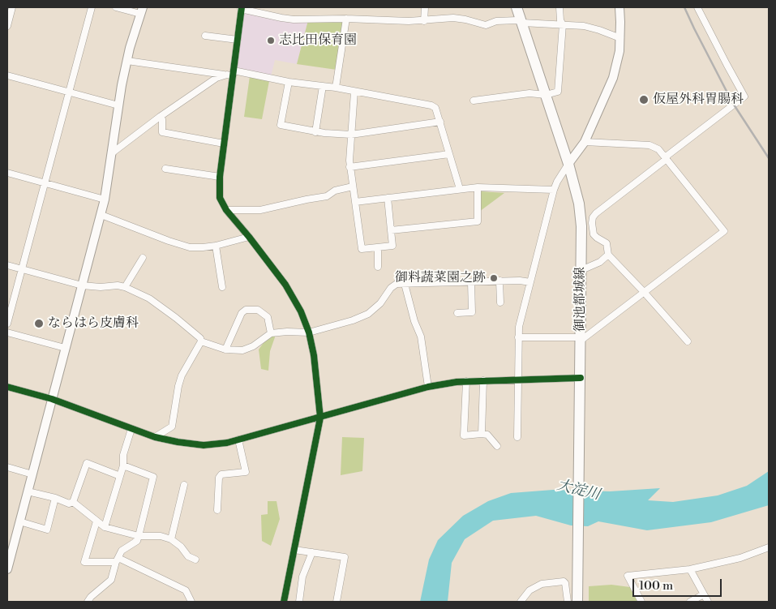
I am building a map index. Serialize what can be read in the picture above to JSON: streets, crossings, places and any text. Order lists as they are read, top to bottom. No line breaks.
{"streets":{"main road":["御池都城線"]},"water":["大淀川"],"places":["志比田保育園","仮屋外科胃腸科","御料蔬菜園之跡","ならはら皮膚科"],"scale_bar":"100 m"}
